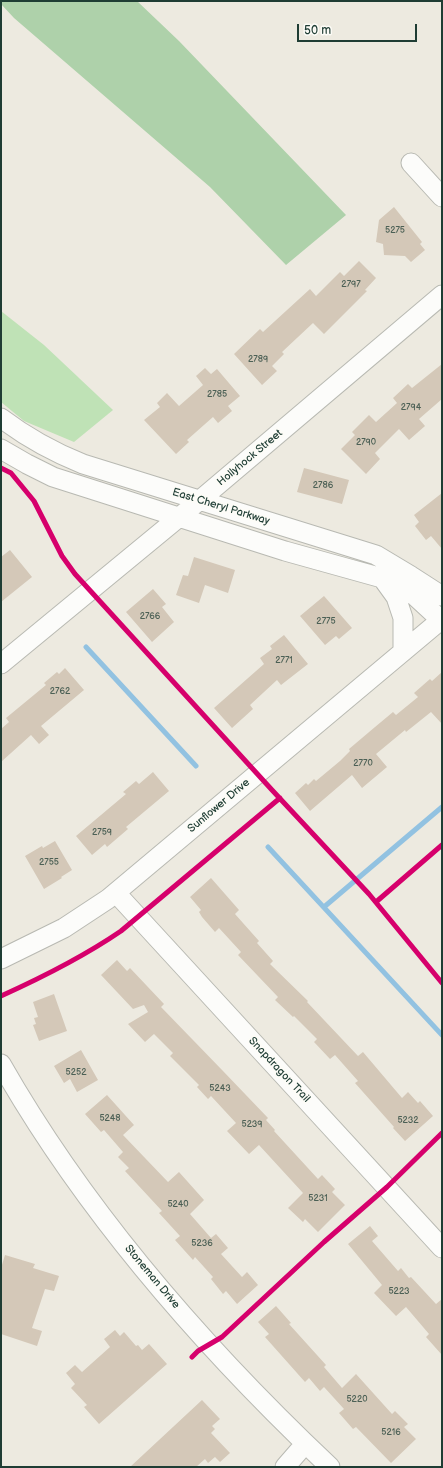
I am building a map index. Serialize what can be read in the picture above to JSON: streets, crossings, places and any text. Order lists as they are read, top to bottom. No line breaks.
{"streets":{"street":["Hollyhock Street","East Cheryl Parkway","Sunflower Drive","Snapdragon Trail","Stoneman Drive"]},"crossings":[["Hollyhock Street","East Cheryl Parkway"],["East Cheryl Parkway","Sunflower Drive"],["Sunflower Drive","Snapdragon Trail"]],"house_numbers":["5275","2797","2789","2785","2794","2790","2786","2766","2775","2771","2762","2770","2759","2755","5252","5243","5248","5232","5239","5231","5240","5236","5223","5220","5216"],"scale_bar":"50 m"}
